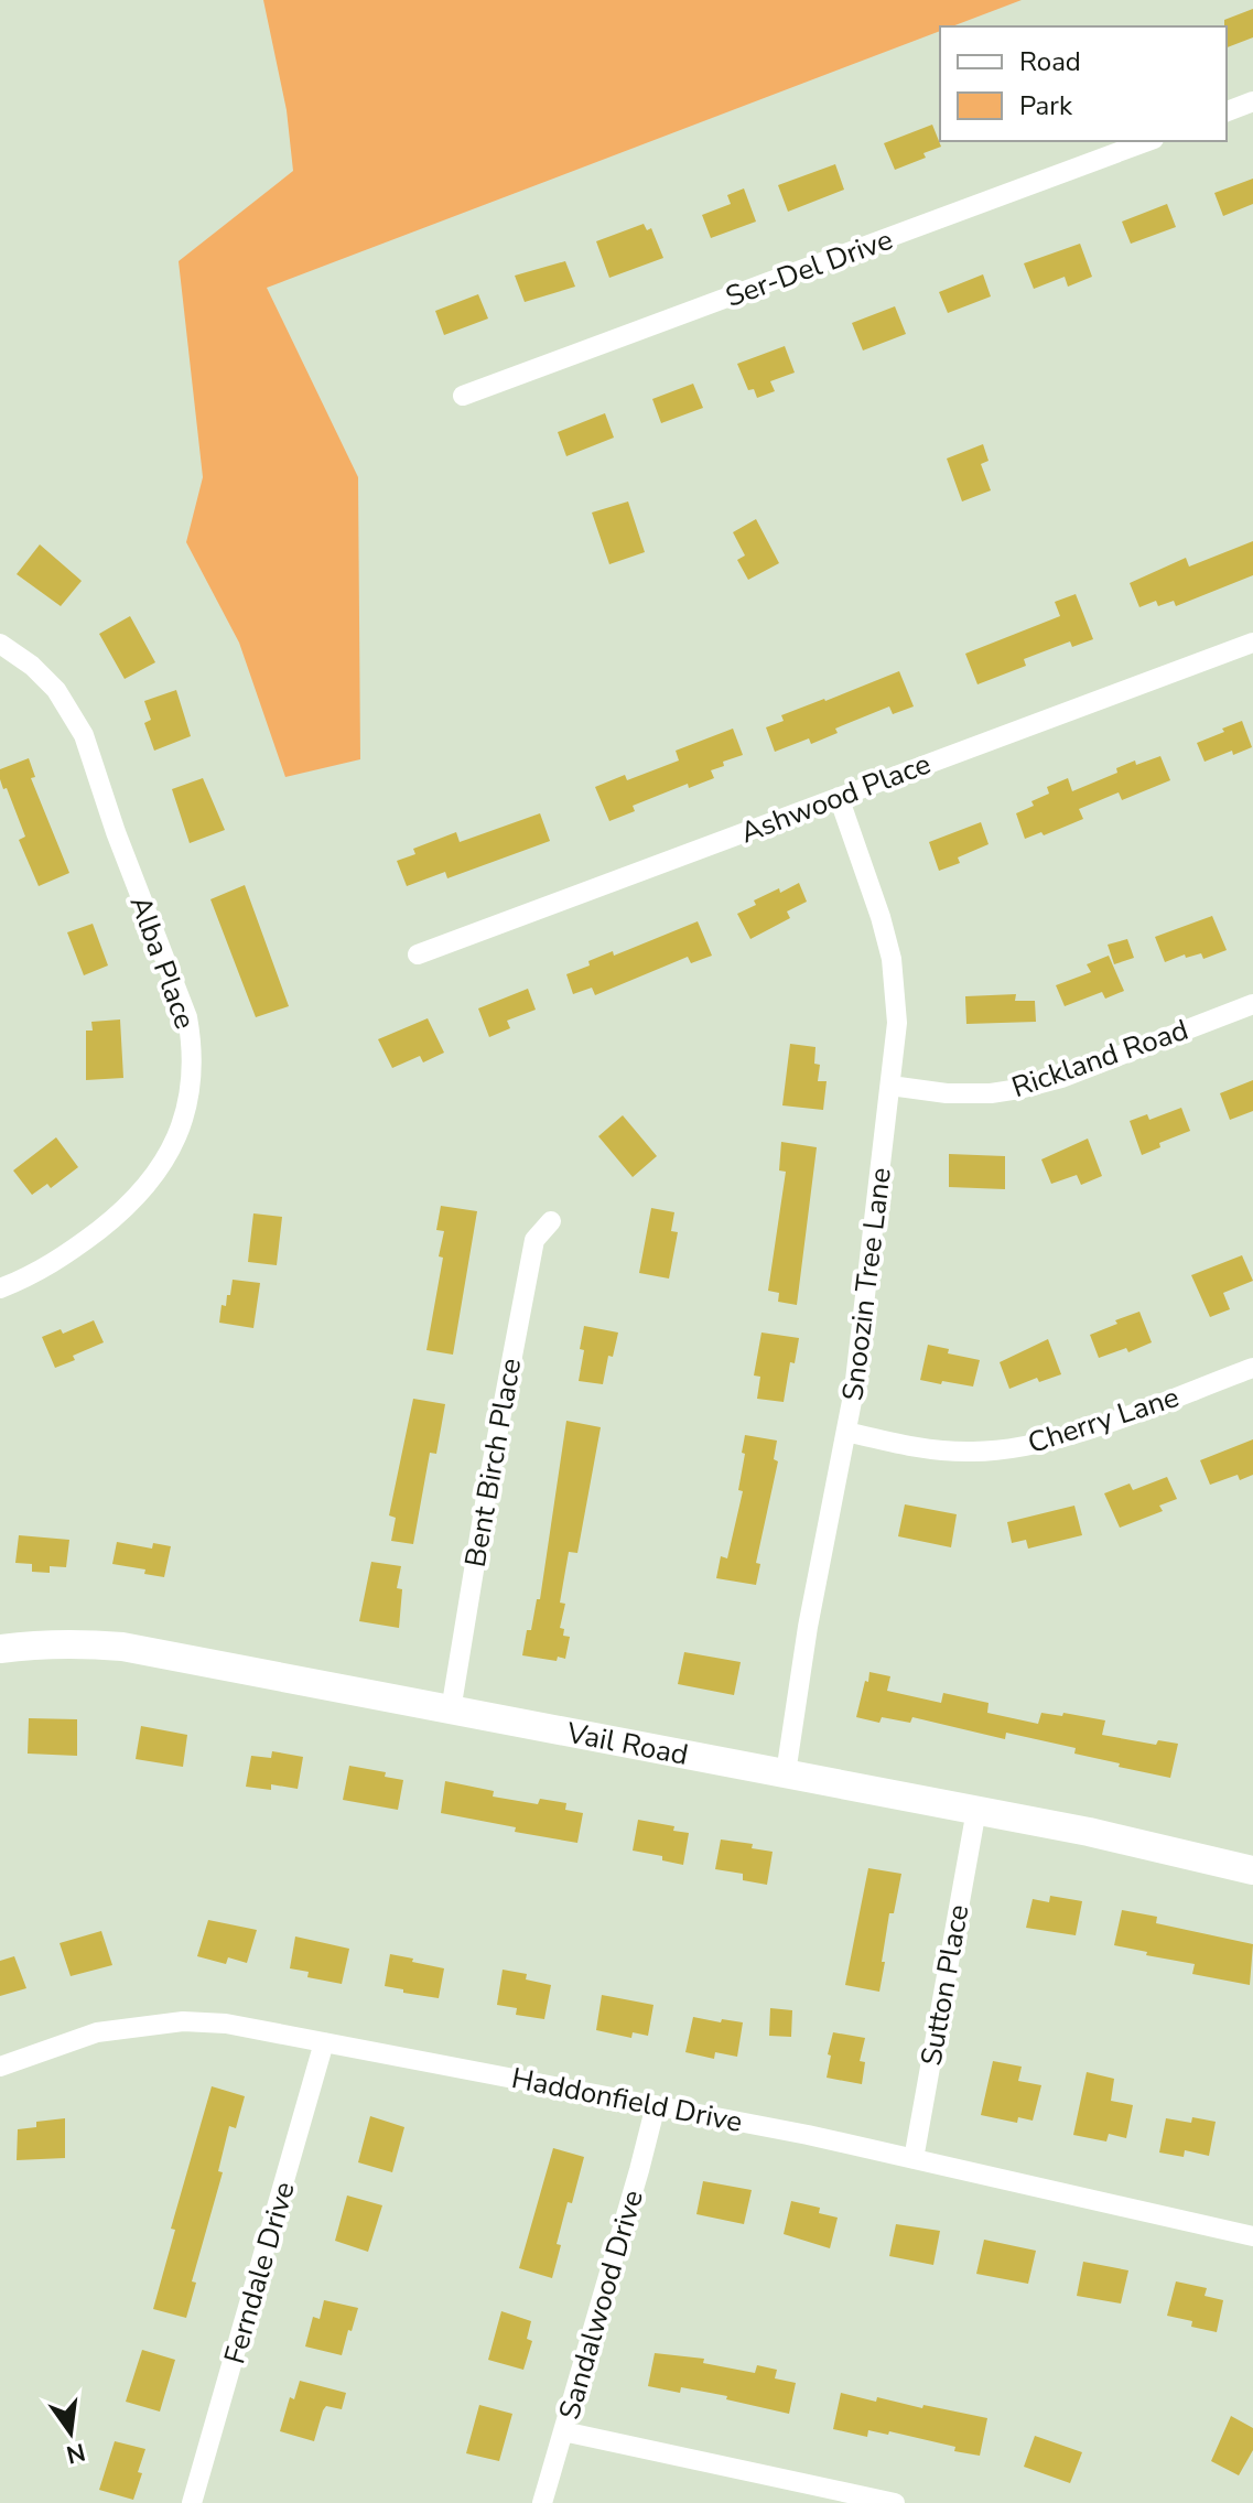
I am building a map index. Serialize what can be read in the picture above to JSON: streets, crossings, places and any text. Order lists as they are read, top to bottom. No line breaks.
{"streets":{"street":["Ser-Del Drive","Ashwood Place","Alba Place","Rickland Road","Snoozin Tree Lane","Cherry Lane","Bent Birch Place","Vail Road","Sutton Place","Haddonfield Drive","Ferndale Drive","Sandalwood Drive"]},"crossings":[["Ashwood Place","Snoozin Tree Lane"],["Rickland Road","Snoozin Tree Lane"],["Snoozin Tree Lane","Cherry Lane"],["Snoozin Tree Lane","Vail Road"],["Bent Birch Place","Vail Road"],["Vail Road","Sutton Place"],["Sutton Place","Haddonfield Drive"],["Haddonfield Drive","Ferndale Drive"],["Haddonfield Drive","Sandalwood Drive"]],"legend":["Road","Park"],"north":"bottom"}
